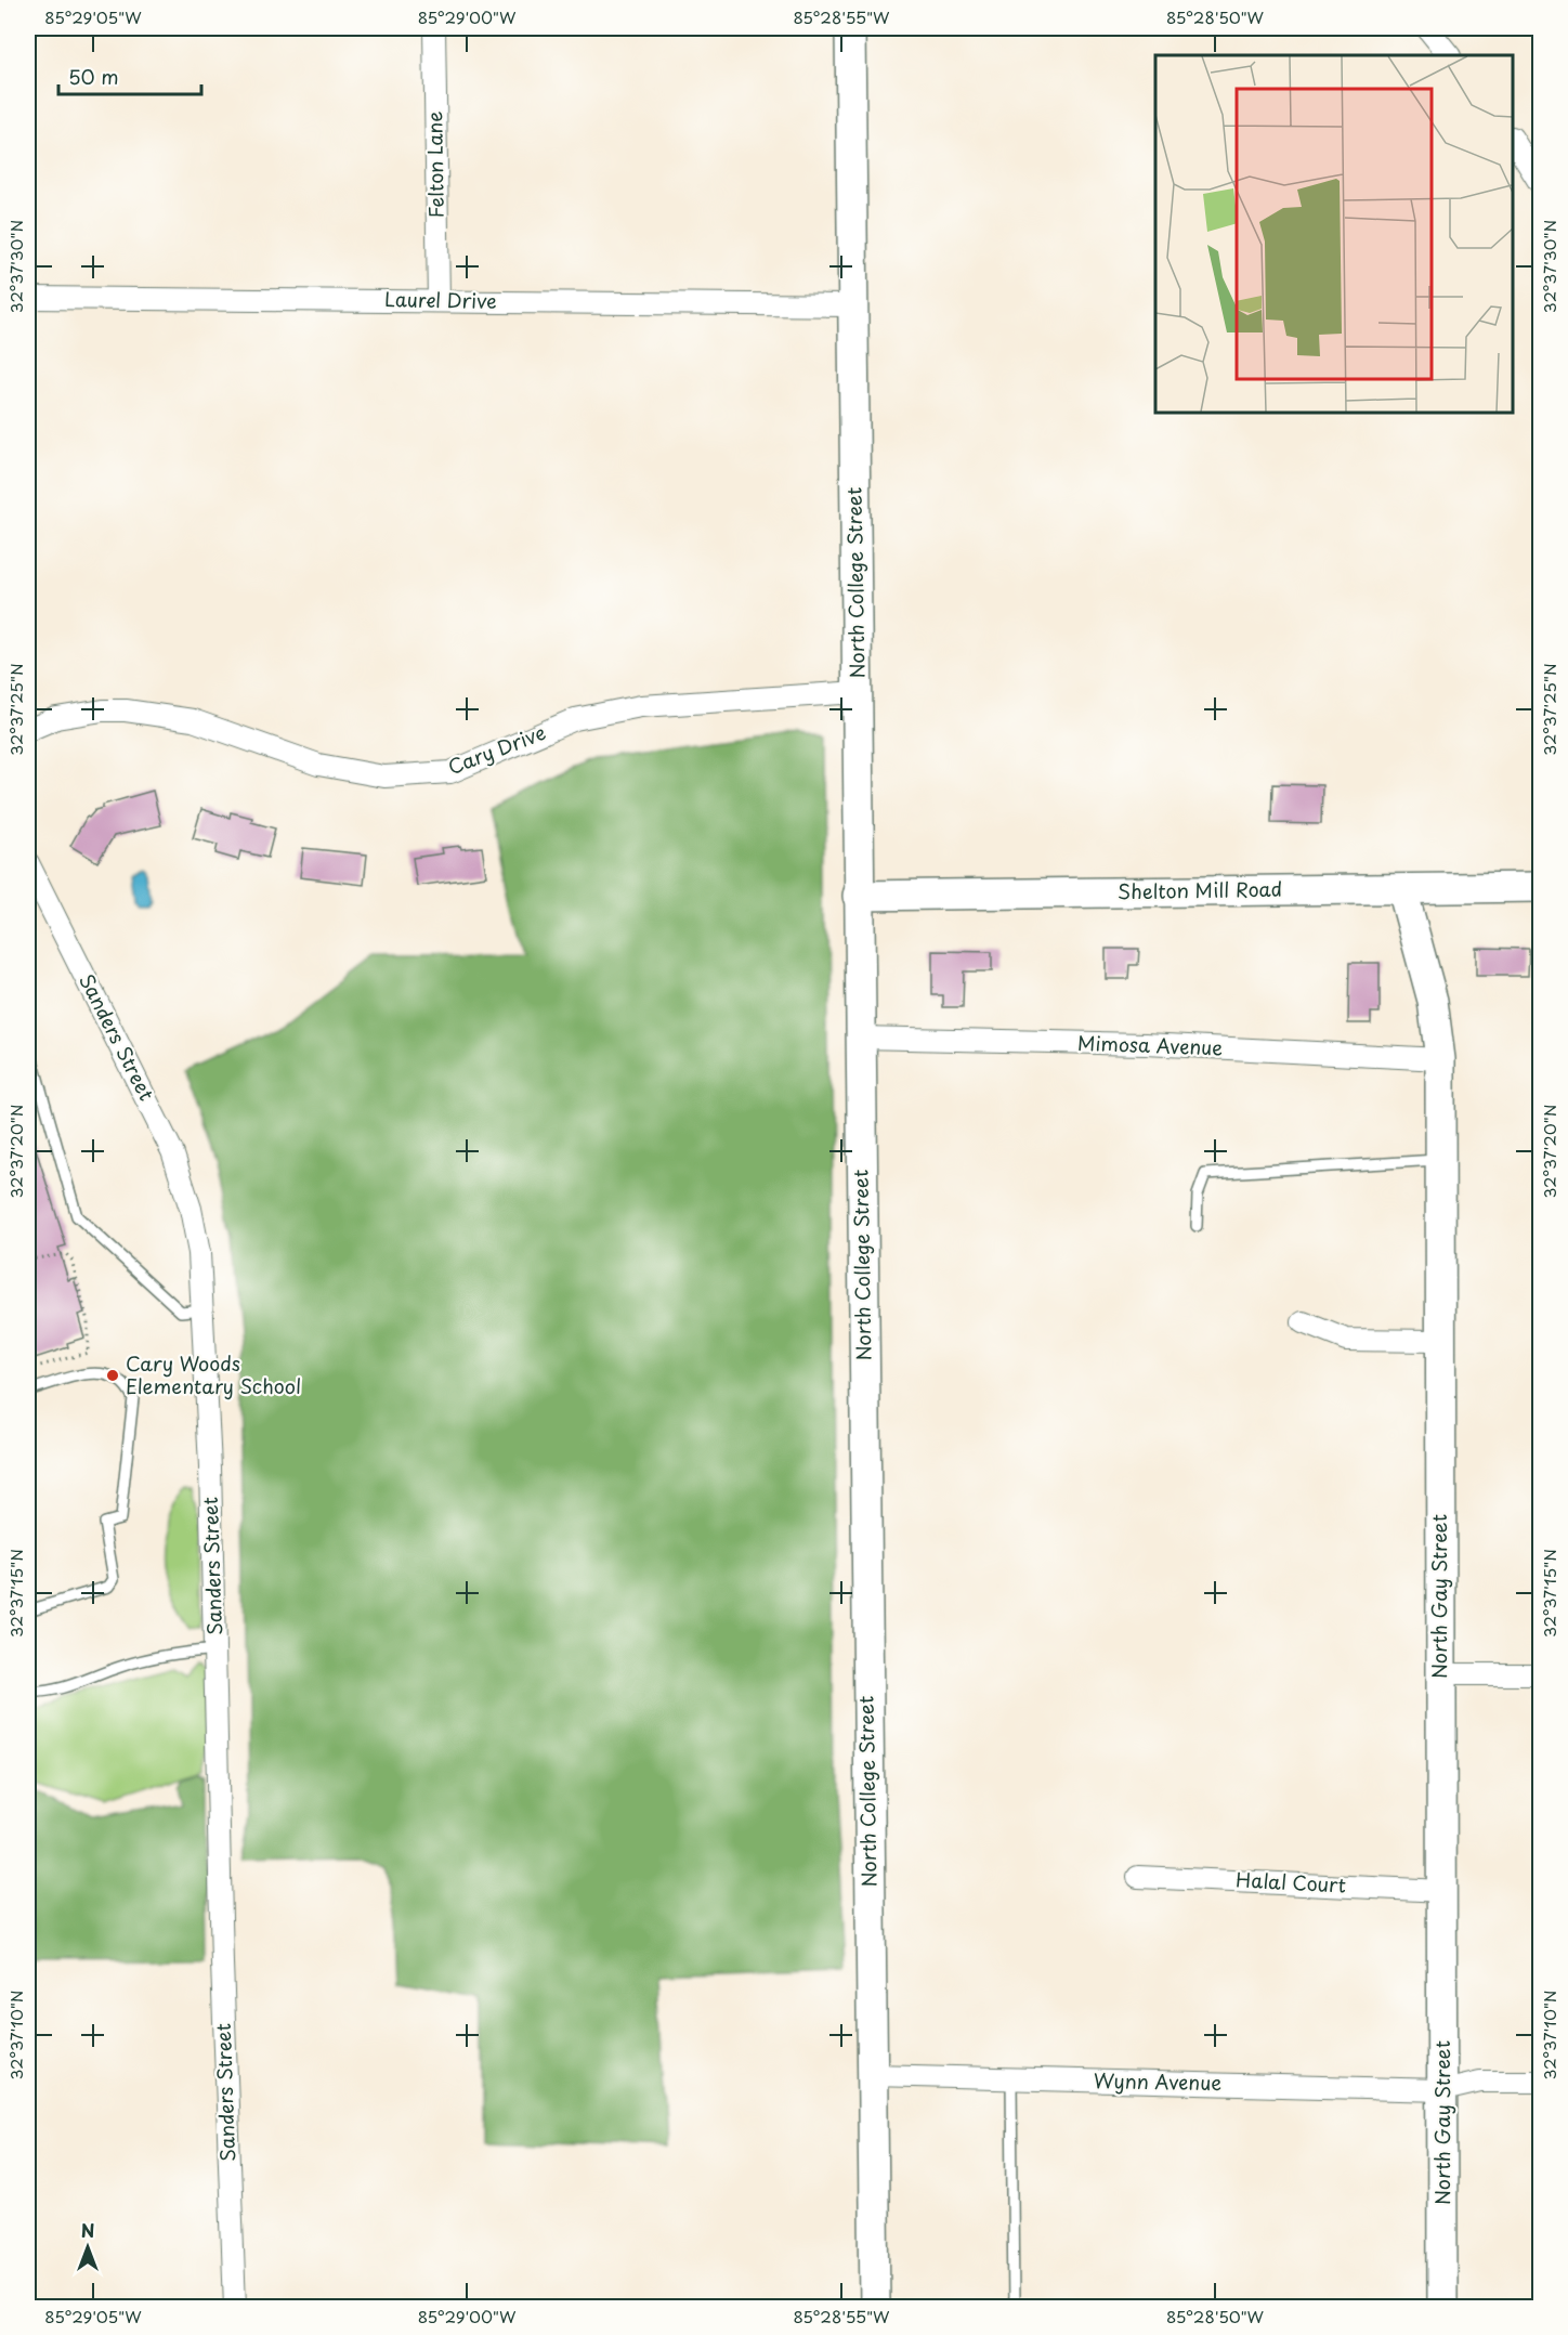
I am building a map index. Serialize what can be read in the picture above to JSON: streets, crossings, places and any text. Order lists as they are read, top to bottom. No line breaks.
{"streets":{"main road":["North College Street","Shelton Mill Road","North Gay Street"],"street":["Felton Lane","Laurel Drive","Cary Drive","Sanders Street","Mimosa Avenue","Halal Court","Wynn Avenue"]},"crossings":[["Felton Lane","Laurel Drive"],["Laurel Drive","North College Street"],["North College Street","Cary Drive"],["North College Street","Shelton Mill Road"],["North College Street","Mimosa Avenue"],["North College Street","Wynn Avenue"],["Shelton Mill Road","North Gay Street"],["Mimosa Avenue","North Gay Street"],["North Gay Street","Halal Court"],["North Gay Street","Wynn Avenue"]],"places":["Cary Woods Elementary School"],"scale_bar":"50 m","north":"top","coordinates":["85°29'05\"W","85°29'00\"W","85°28'55\"W","85°28'50\"W","32°37'30\"N","32°37'25\"N","32°37'20\"N","32°37'15\"N","32°37'10\"N"]}
